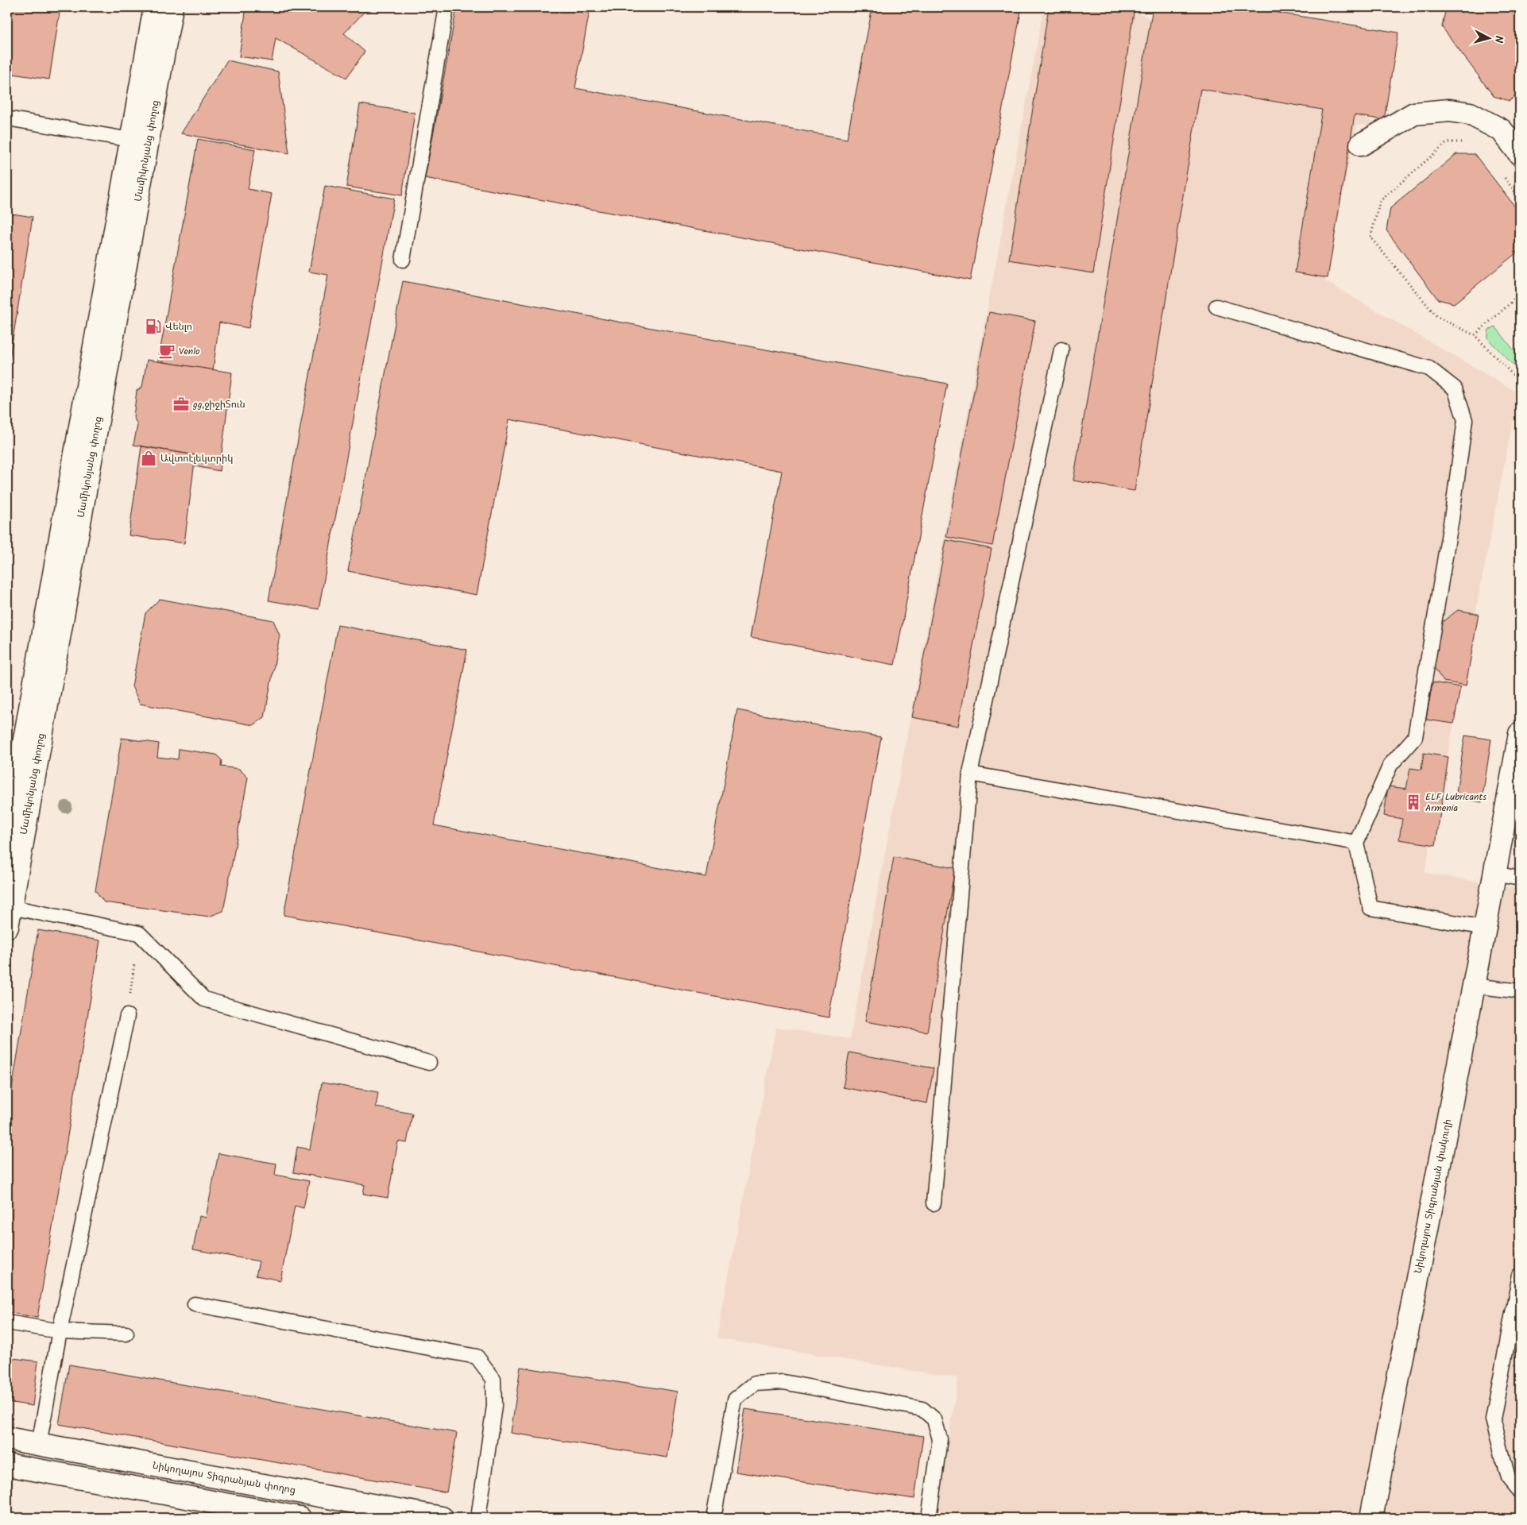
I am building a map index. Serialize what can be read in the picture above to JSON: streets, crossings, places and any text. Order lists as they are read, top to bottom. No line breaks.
{"streets":{"street":["Մամիկոնյանց փողոց","Նիկողայոս Տիգրանյան փակուղի","Նիկողայոս Տիգրանյան փողոց"]},"places":{"fuel station":["Վենլո"],"cafe":["Venlo"],"office":["gg,ջիջիՏուն"],"shop":["Ավտոէլեկտրիկ"],"building":["ELF Lubricants Armenia"]},"north":"right"}
